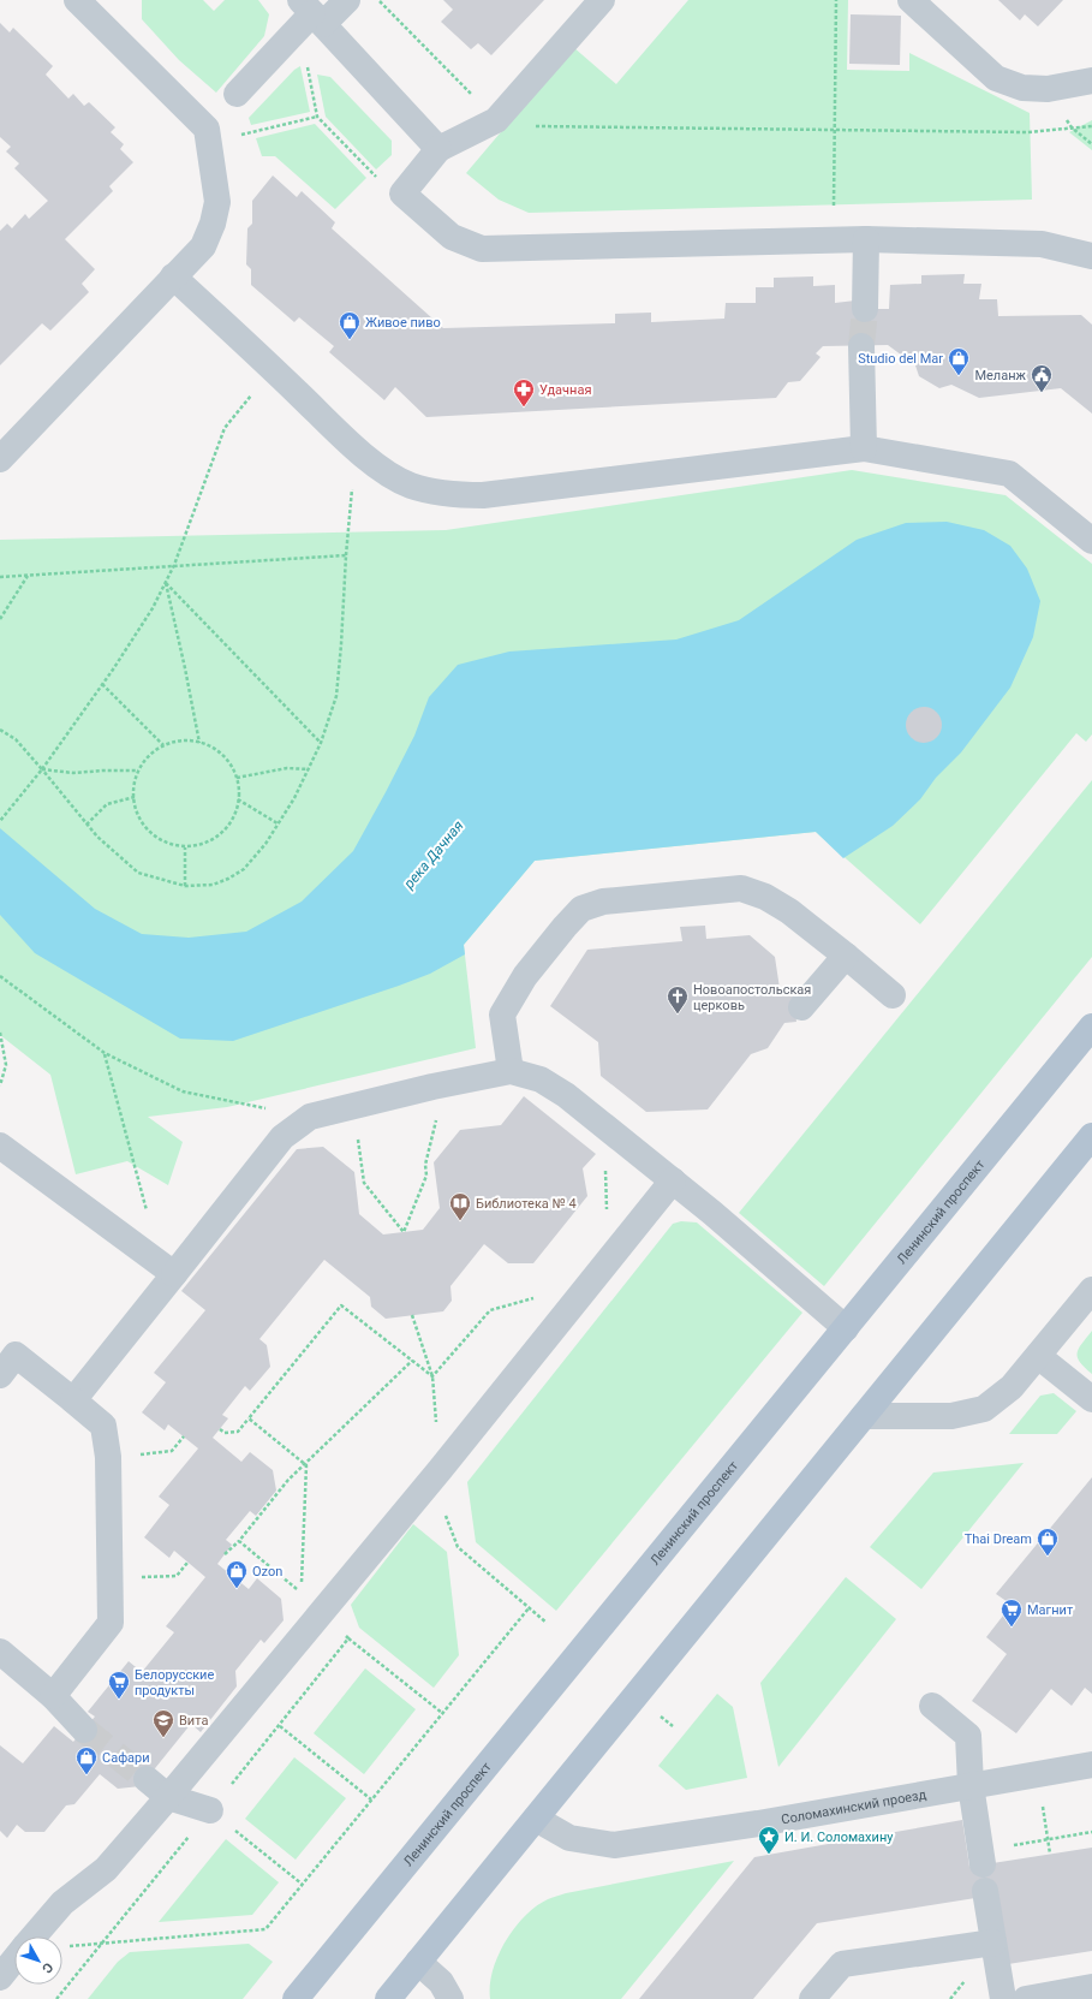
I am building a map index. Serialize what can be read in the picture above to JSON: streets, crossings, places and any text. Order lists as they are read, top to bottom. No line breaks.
{"streets":{"main road":["Ленинский проспект"],"street":["Соломахинский проезд"]},"water":["река Дачная"],"places":{"shop":["Живое пиво","Studio del Mar","Thai Dream","Ozon","Сафари"],"public building":["Меланж"],"pharmacy":["Удачная"],"church":["Новоапостольская церковь"],"library":["Библиотека № 4"],"supermarket":["Магнит","Белорусские продукты"],"school or university":["Вита"],"place":["И. И. Соломахину"]},"north":"bottom right"}
